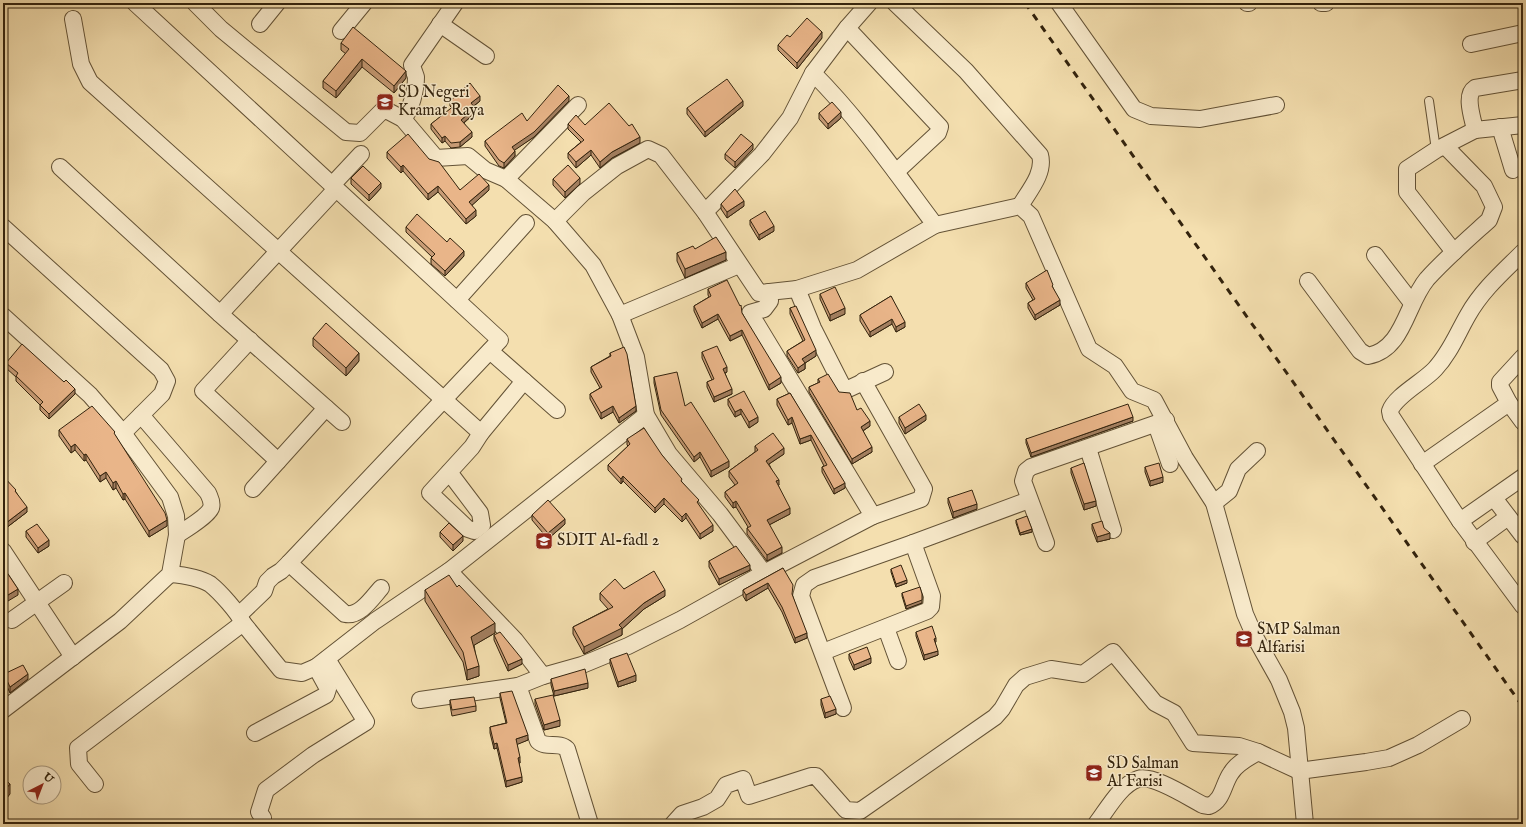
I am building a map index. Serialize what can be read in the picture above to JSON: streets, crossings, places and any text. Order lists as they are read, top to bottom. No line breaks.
{"places":{"school or university":["SD Negeri Kramat Raya","SDIT Al-fadl 2","SMP Salman Alfarisi","SD Salman Al Farisi"]},"north":"top right"}
